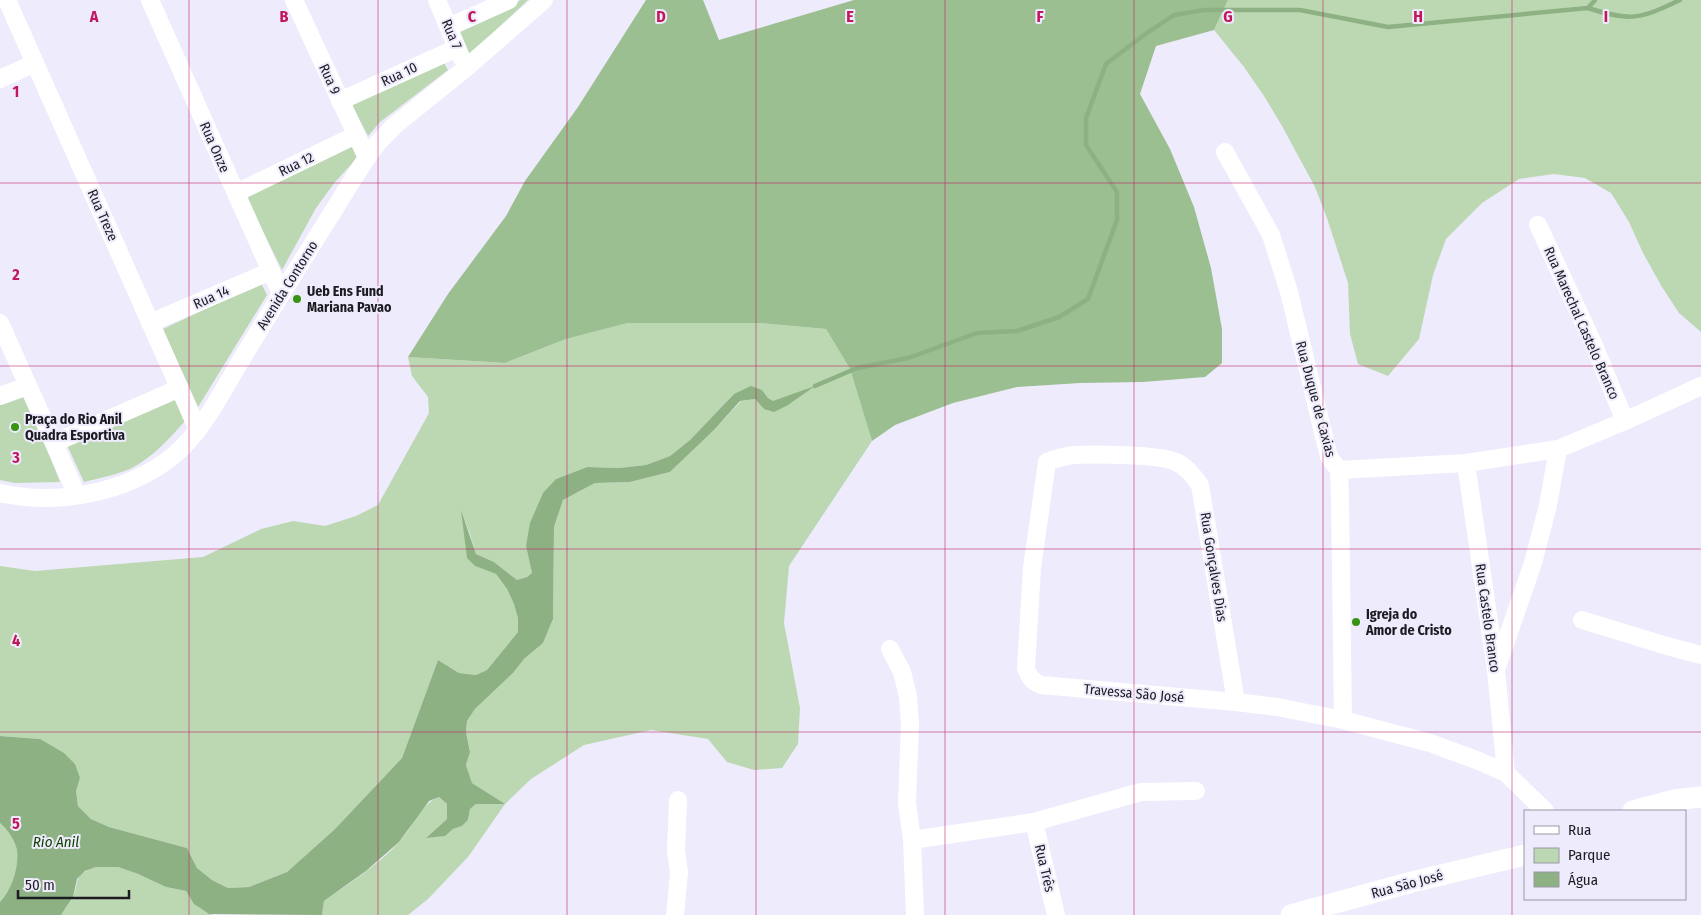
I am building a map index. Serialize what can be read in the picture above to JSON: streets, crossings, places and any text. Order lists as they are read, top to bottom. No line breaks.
{"streets":{"street":["Rua 7","Rua 10","Rua 9","Rua Onze","Rua 12","Rua Treze","Avenida Contorno","Rua 14","Rua Marechal Castelo Branco","Rua Duque de Caxias","Rua Gonçalves Dias","Rua Castelo Branco","Travessa São José","Rua Três","Rua São José"]},"crossings":[["Rua 7","Rua 10"],["Rua 7","Avenida Contorno"],["Rua 10","Rua 9"],["Rua 9","Rua 12"],["Rua 9","Avenida Contorno"],["Rua Onze","Rua 12"],["Rua Onze","Avenida Contorno"],["Rua Onze","Rua 14"],["Rua Treze","Avenida Contorno"],["Rua Treze","Rua 14"],["Rua Duque de Caxias","Travessa São José"],["Rua Gonçalves Dias","Travessa São José"],["Rua Castelo Branco","Travessa São José"]],"water":["Rio Anil"],"places":["Ueb Ens Fund Mariana Pavao","Praça do Rio Anil Quadra Esportiva","Igreja do Amor de Cristo"],"legend":["Rua","Parque","Água"],"scale_bar":"50 m","grid":{"columns":["A","B","C","D","E","F","G","H","I"],"rows":["1","2","3","4","5"]}}
